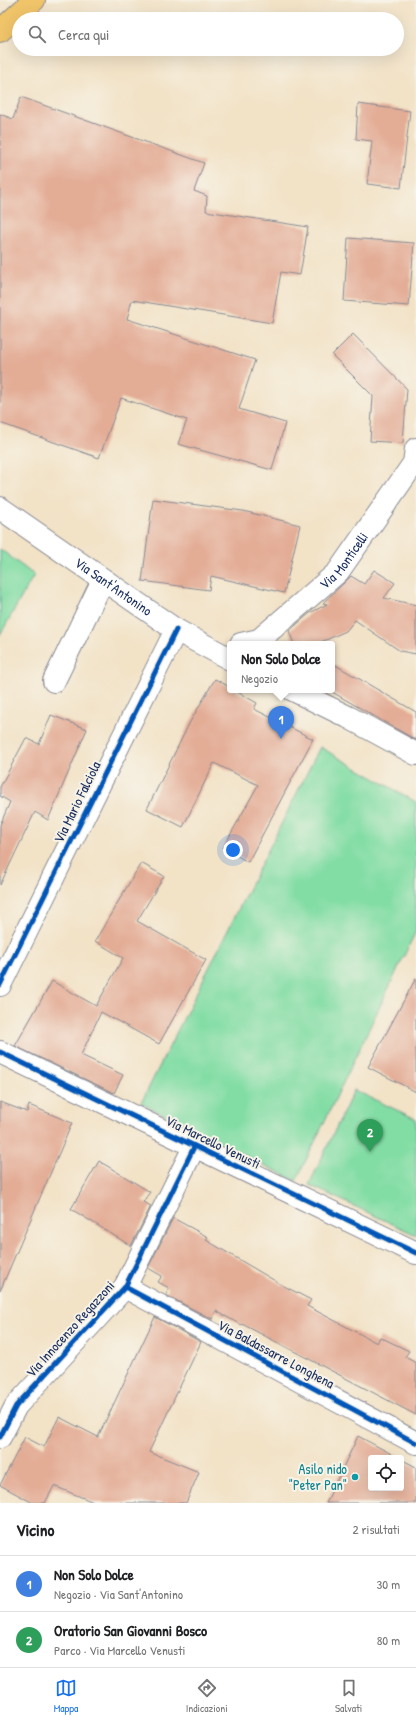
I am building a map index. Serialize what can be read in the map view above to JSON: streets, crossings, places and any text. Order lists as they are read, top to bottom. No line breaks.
{"streets":{"street":["Via Monticelli","Via Sant'Antonino","Via Mario Falciola","Via Marcello Venusti","Via Innocenzo Regazzoni","Via Baldassarre Longhena"]},"crossings":[["Via Sant'Antonino","Via Mario Falciola"],["Via Marcello Venusti","Via Innocenzo Regazzoni"],["Via Innocenzo Regazzoni","Via Baldassarre Longhena"]],"places":["Asilo nido \"Peter Pan\""],"page":{"search":"Cerca qui","popup":["Non Solo Dolce","Negozio"],"pins":["1","2"],"heading":["Vicino","2 risultati"],"list":[{"mark":"1","name":"Non Solo Dolce","note":"Negozio · Via Sant'Antonino","value":"30 m"},{"mark":"2","name":"Oratorio San Giovanni Bosco","note":"Parco · Via Marcello Venusti","value":"80 m"}],"nav":["Mappa","Indicazioni","Salvati"]}}
